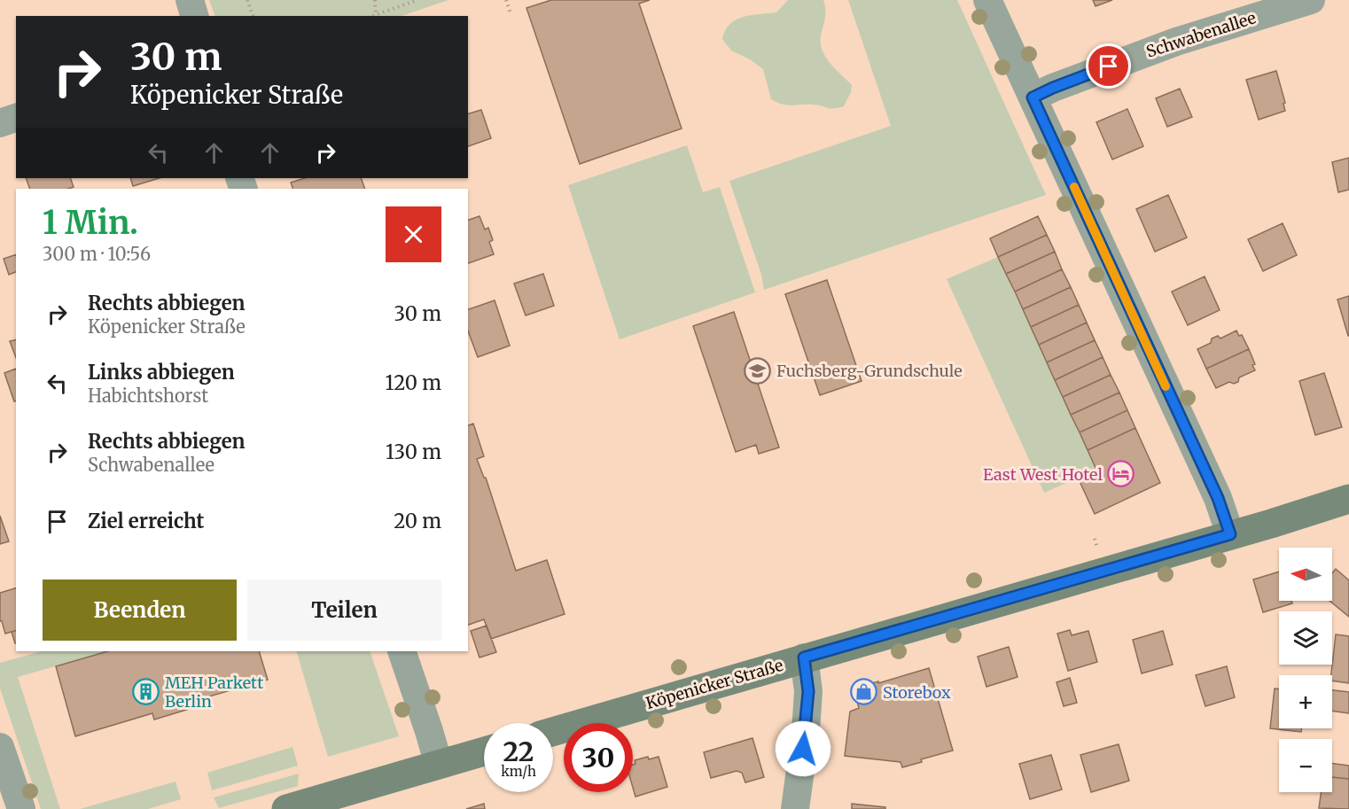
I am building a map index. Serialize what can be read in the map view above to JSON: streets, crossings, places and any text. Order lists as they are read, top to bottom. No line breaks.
{"streets":{"main road":["Köpenicker Straße"],"street":["Schwabenallee"]},"places":{"school or university":["Fuchsberg-Grundschule"],"hotel":["East West Hotel"],"building":["MEH Parkett Berlin"],"shop":["Storebox"]},"north":"left","page":{"turn":["30 m","Köpenicker Straße"],"heading":["1 Min.","300 m · 10:56"],"list":[{"name":"Rechts abbiegen","note":"Köpenicker Straße","value":"30 m"},{"name":"Links abbiegen","note":"Habichtshorst","value":"120 m"},{"name":"Rechts abbiegen","note":"Schwabenallee","value":"130 m"},{"name":"Ziel erreicht","value":"20 m"}],"map_buttons":["+","−"],"buttons":["Beenden","Teilen"],"speed":"22 km/h","limit":"30"}}
